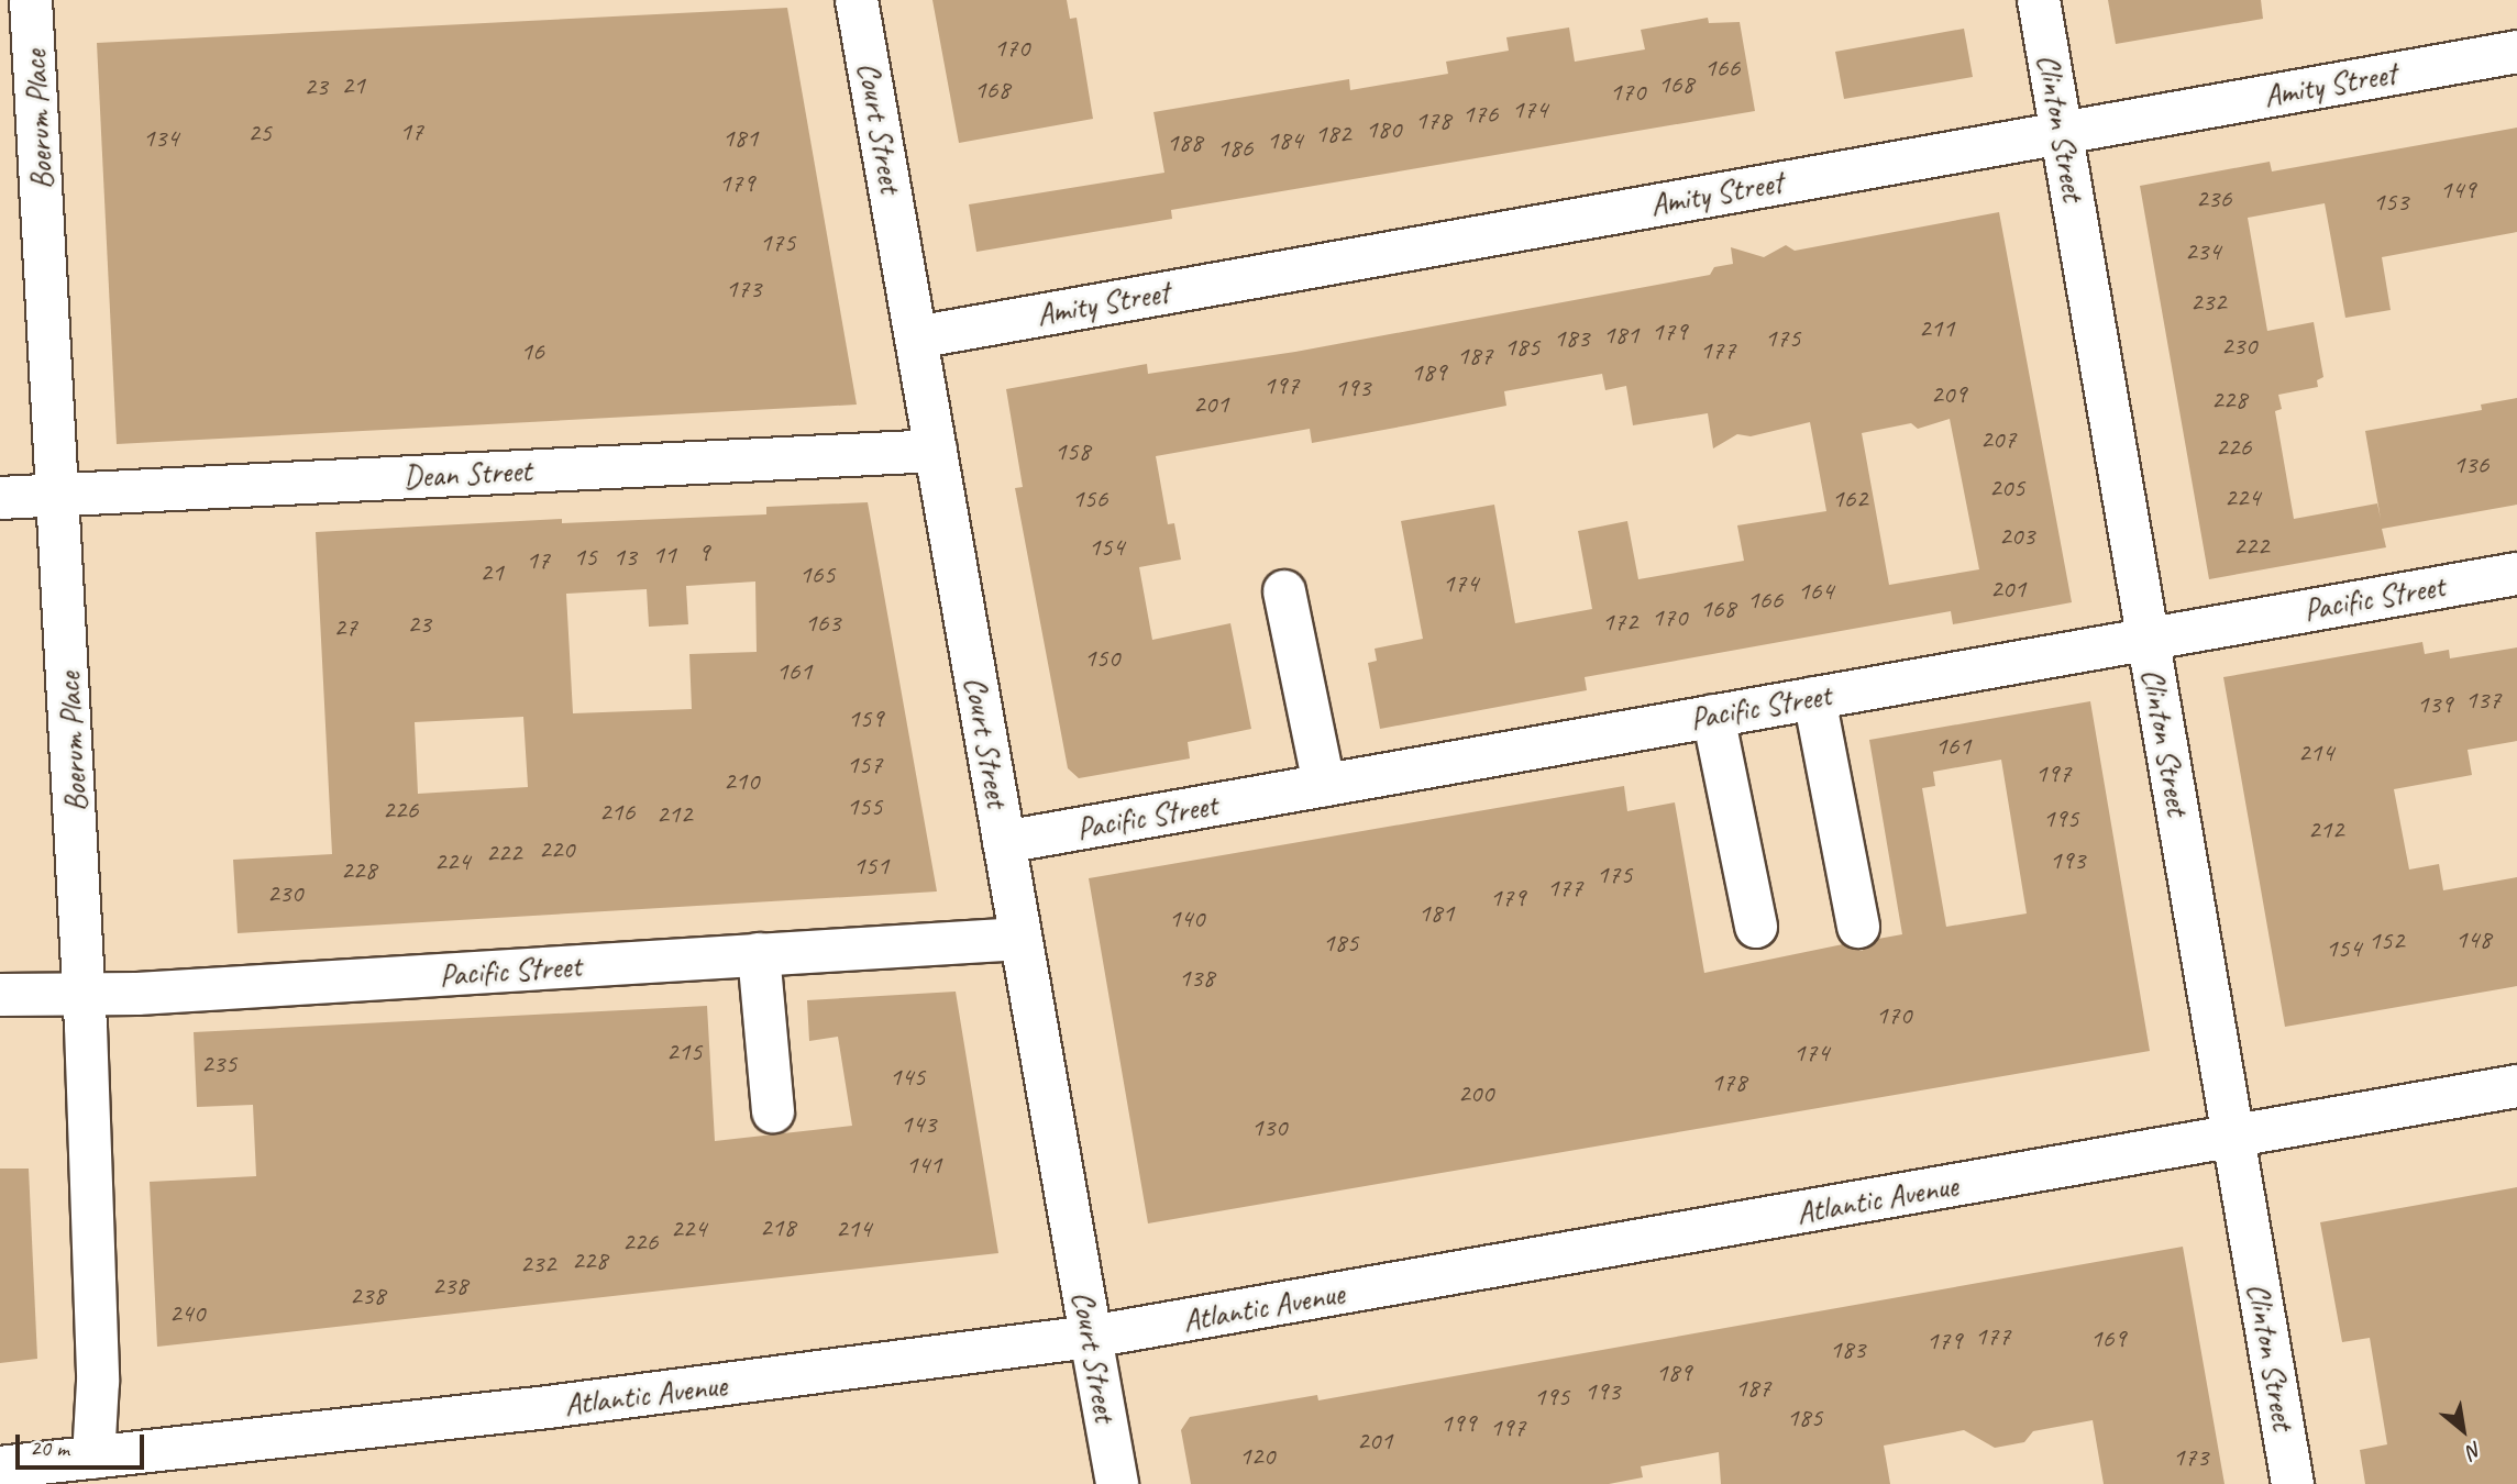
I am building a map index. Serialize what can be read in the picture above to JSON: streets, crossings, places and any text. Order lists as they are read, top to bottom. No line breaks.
{"streets":{"street":["Amity Street","Boerum Place","Court Street","Clinton Street","Dean Street","Pacific Street","Atlantic Avenue"]},"crossings":[["Amity Street","Court Street"],["Amity Street","Clinton Street"],["Boerum Place","Dean Street"],["Boerum Place","Pacific Street"],["Boerum Place","Atlantic Avenue"],["Court Street","Dean Street"],["Court Street","Pacific Street"],["Court Street","Atlantic Avenue"],["Clinton Street","Pacific Street"],["Clinton Street","Atlantic Avenue"]],"house_numbers":["170","166","168","21","23","168","170","174","176","178","180","17","25","182","134","181","184","188","186","179","149","236","153","175","234","173","232","211","179","181","183","175","230","185","177","16","187","189","197","193","209","228","201","207","226","158","136","205","224","156","162","203","222","154","9","11","15","13","17","21","165","174","201","164","166","168","170","172","163","23","27","150","161","137","139","159","161","214","157","197","210","155","226","216","212","195","212","220","222","193","224","151","228","175","177","230","179","181","140","148","152","185","154","138","170","215","174","235","145","178","200","143","130","141","218","224","214","226","228","232","238","238","240","177","169","179","183","189","187","193","195","185","199","197","201","120","173"],"scale_bar":"20 m","north":"bottom right"}
